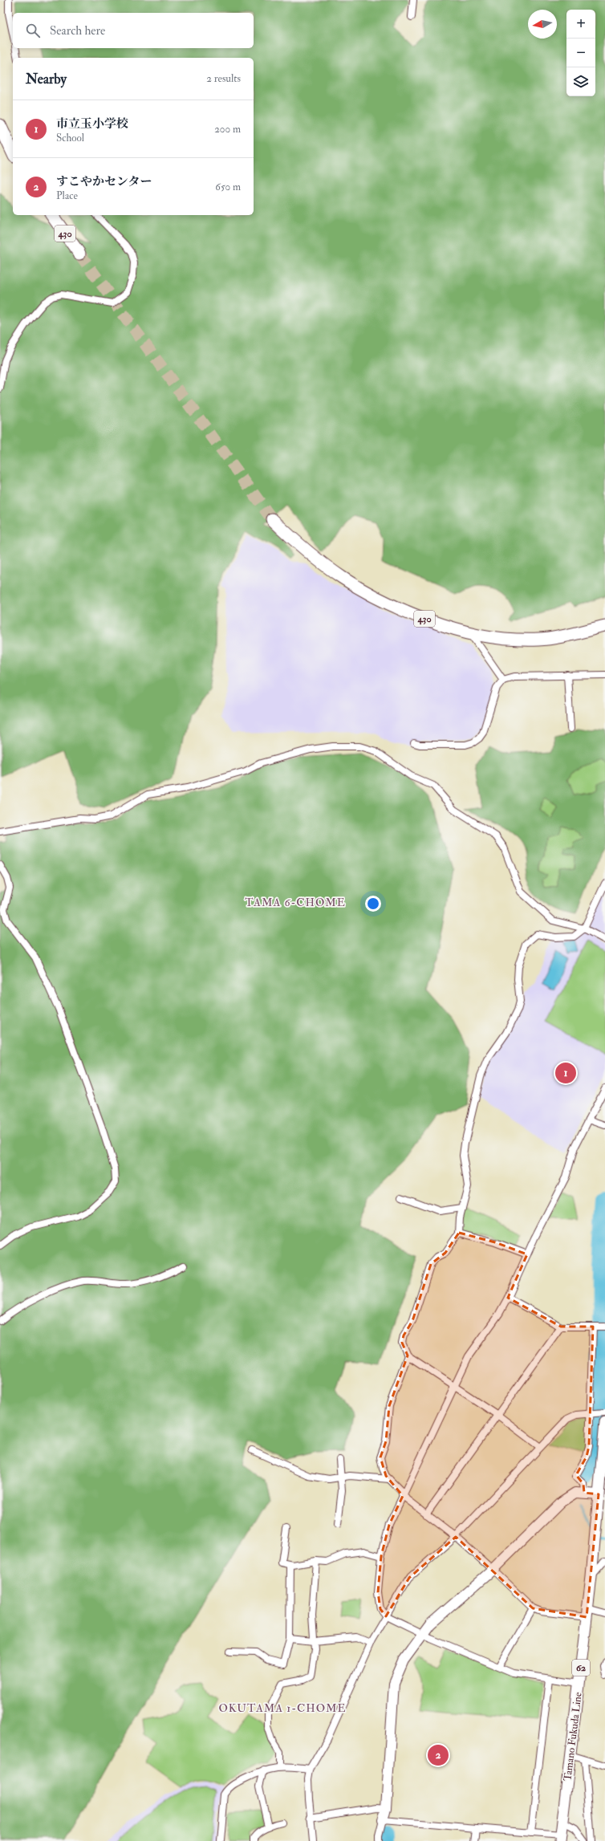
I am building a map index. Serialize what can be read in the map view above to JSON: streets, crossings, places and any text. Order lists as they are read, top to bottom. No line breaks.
{"streets":{"highway":["430"],"main road":["62","Tamano Fukuda Line"]},"districts":["TAMA 6-CHOME","OKUTAMA 1-CHOME"],"north":"left","page":{"map_buttons":["+","−"],"search":"Search here","heading":["Nearby","2 results"],"list":[{"mark":"1","name":"市立玉小学校","note":"School","value":"200 m"},{"mark":"2","name":"すこやかセンター","note":"Place","value":"650 m"}],"pins":["1","2"]}}
